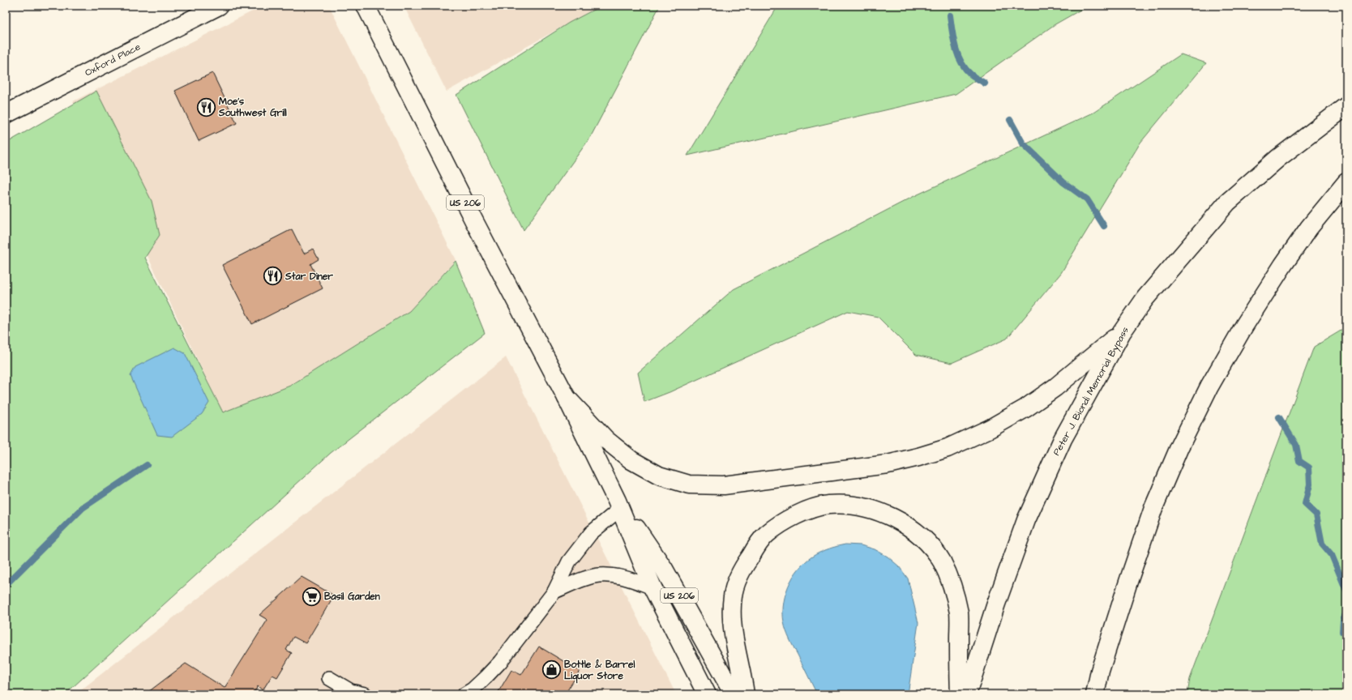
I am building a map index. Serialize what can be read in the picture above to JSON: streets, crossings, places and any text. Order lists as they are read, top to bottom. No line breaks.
{"streets":{"main road":["Oxford Place","US 206","Peter J. Biondi Memorial Bypass"]},"places":{"restaurant":["Moe's Southwest Grill","Star Diner"],"supermarket":["Basil Garden"],"shop":["Bottle & Barrel Liquor Store"]}}
